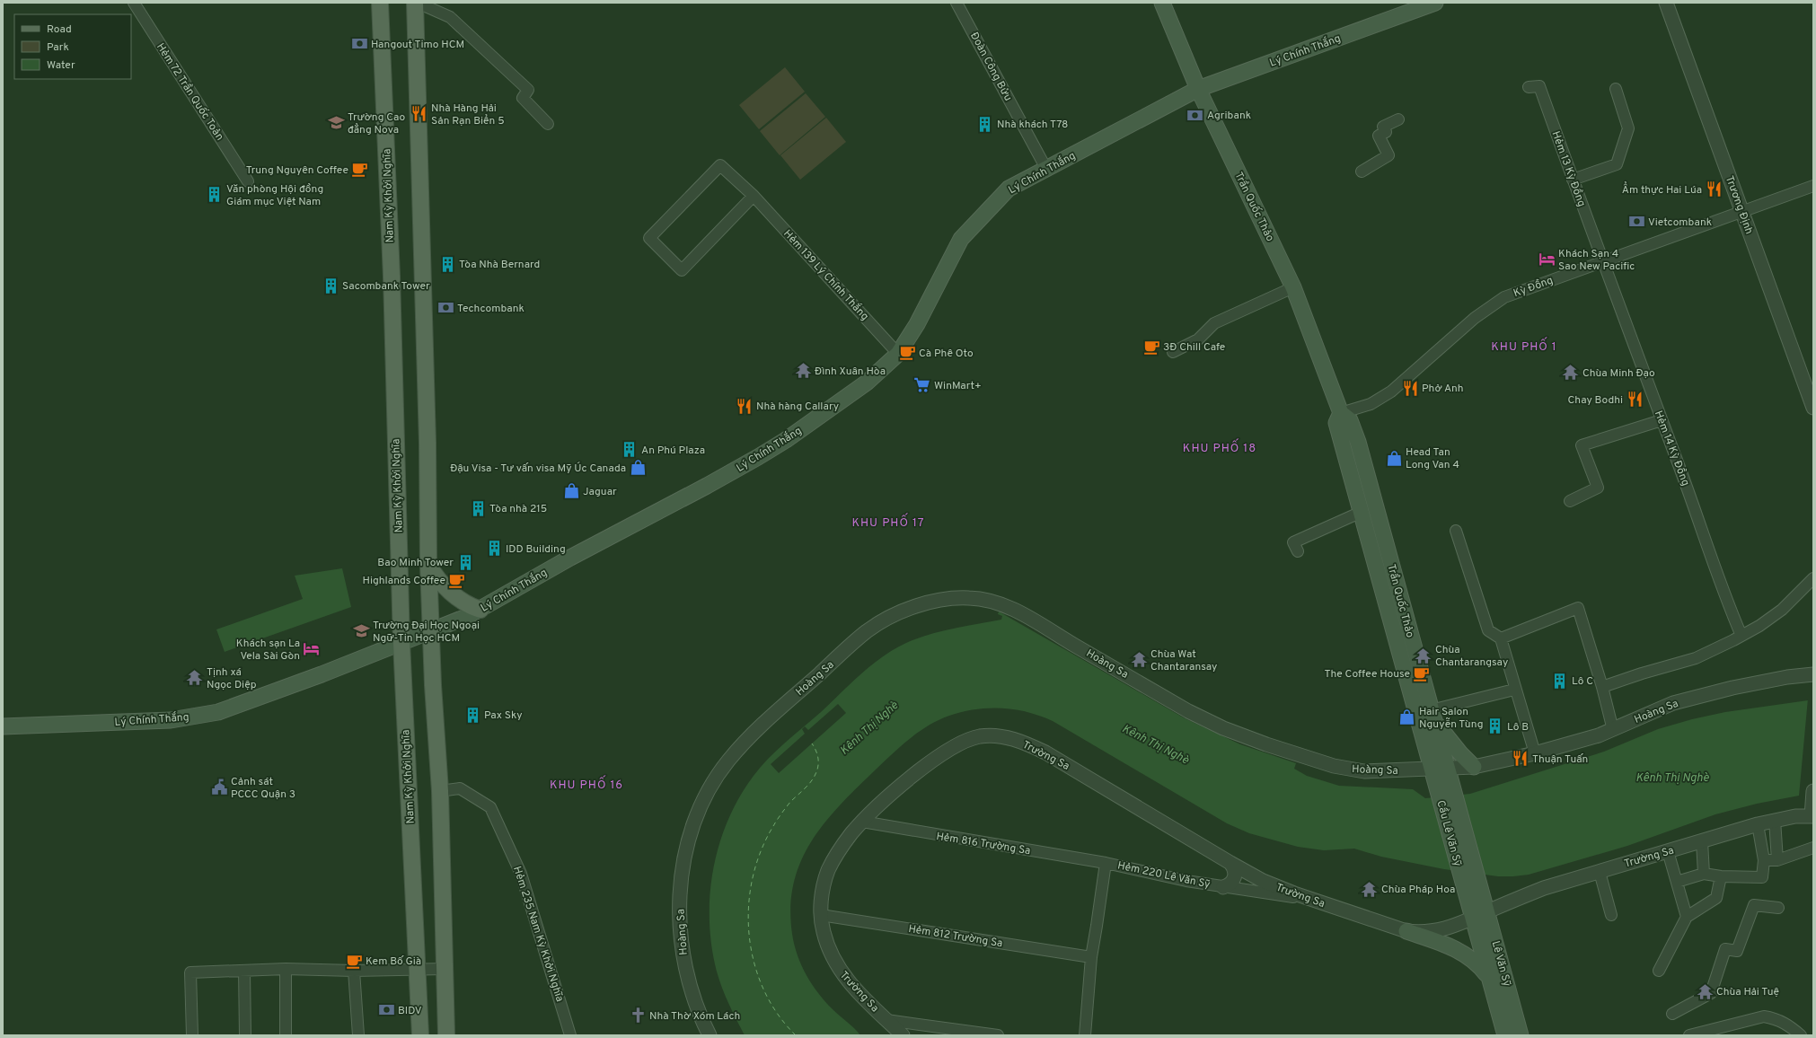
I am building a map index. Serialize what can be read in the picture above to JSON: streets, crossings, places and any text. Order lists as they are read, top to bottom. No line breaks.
{"streets":{"main road":["Lý Chính Thắng","Nam Kỳ Khởi Nghĩa","Trần Quốc Thảo","Cầu Lê Văn Sỹ","Lê Văn Sỹ"],"street":["Đoàn Công Bửu","Hẻm 72 Trần Quốc Toản","Hẻm 13 Kỳ Ðồng","Trương Định","Hẻm 139 Lý Chính Thắng","Kỳ Ðồng","Hẻm 14 Kỳ Ðồng","Hoàng Sa","Trường Sa","Hẻm 816 Trường Sa","Hẻm 220 Lê Văn Sỹ","Hẻm 235 Nam Kỳ Khởi Nghĩa","Hẻm 812 Trường Sa"]},"crossings":[["Lý Chính Thắng","Đoàn Công Bửu"],["Lý Chính Thắng","Nam Kỳ Khởi Nghĩa"],["Lý Chính Thắng","Trần Quốc Thảo"],["Lý Chính Thắng","Hẻm 139 Lý Chính Thắng"],["Hẻm 13 Kỳ Ðồng","Kỳ Ðồng"],["Hẻm 13 Kỳ Ðồng","Hẻm 14 Kỳ Ðồng"],["Trương Định","Kỳ Ðồng"],["Trần Quốc Thảo","Kỳ Ðồng"],["Trần Quốc Thảo","Hoàng Sa"],["Trần Quốc Thảo","Cầu Lê Văn Sỹ"],["Kỳ Ðồng","Hẻm 14 Kỳ Ðồng"],["Trường Sa","Hẻm 816 Trường Sa"],["Trường Sa","Hẻm 220 Lê Văn Sỹ"],["Trường Sa","Hẻm 812 Trường Sa"],["Trường Sa","Lê Văn Sỹ"],["Cầu Lê Văn Sỹ","Lê Văn Sỹ"],["Hẻm 816 Trường Sa","Hẻm 220 Lê Văn Sỹ"],["Hẻm 220 Lê Văn Sỹ","Hẻm 812 Trường Sa"]],"districts":["KHU PHỐ 1","KHU PHỐ 18","KHU PHỐ 17","KHU PHỐ 16"],"water":["Kênh Thị Nghè"],"places":{"bank":["Hangout Timo HCM","Agribank","Vietcombank","Techcombank","BIDV"],"restaurant":["Nhà Hàng Hải Sản Rạn Biển 5","Ẩm thực Hai Lúa","Phở Anh","Chay Bodhi","Nhà hàng Callary","Thuận Tuấn"],"school or university":["Trường Cao đẳng Nova","Trường Đại Học Ngoại Ngữ-Tin Học HCM"],"building":["Nhà khách T78","Văn phòng Hội đồng Giám mục Việt Nam","Tòa Nhà Bernard","Sacombank Tower","An Phú Plaza","Tòa nhà 215","IDD Building","Bao Minh Tower","Lô C","Pax Sky","Lô B"],"cafe":["Trung Nguyên Coffee","3Đ Chill Cafe","Cà Phê Oto","Highlands Coffee","The Coffee House","Kem Bố Già"],"hotel":["Khách Sạn 4 Sao New Pacific","Khách sạn La Vela Sài Gòn"],"temple":["Đình Xuân Hòa","Chùa Minh Đạo","Chùa Chantarangsay","Chùa Wat Chantaransay","Tịnh xá Ngọc Diệp","Chùa Pháp Hoa","Chùa Hải Tuệ"],"supermarket":["WinMart+"],"shop":["Head Tan Long Van 4","Đậu Visa - Tư vấn visa Mỹ Úc Canada","Jaguar","Hair Salon Nguyễn Tùng"],"public building":["Cảnh sát PCCC Quận 3"],"church":["Nhà Thờ Xóm Lách"]},"legend":["Road","Park","Water"]}
